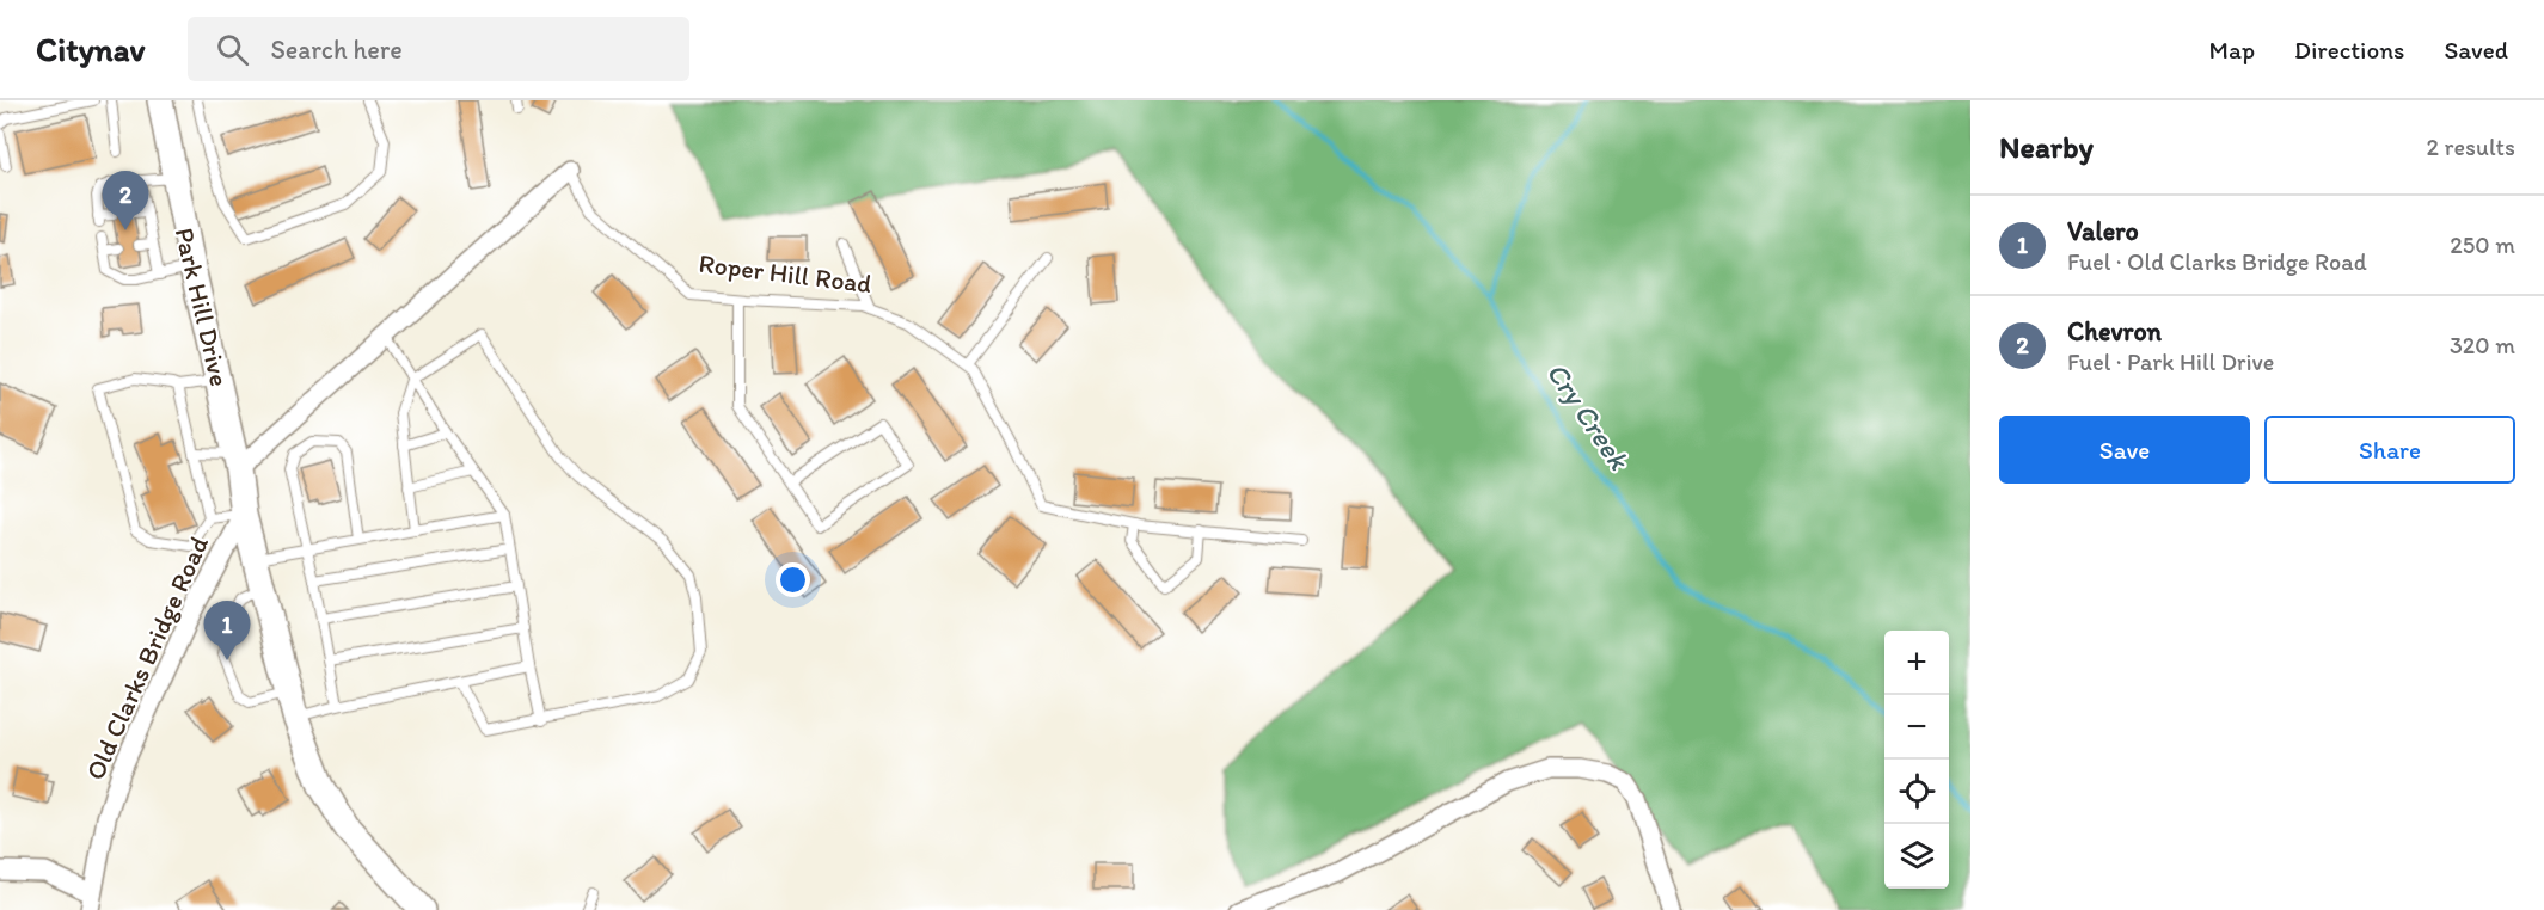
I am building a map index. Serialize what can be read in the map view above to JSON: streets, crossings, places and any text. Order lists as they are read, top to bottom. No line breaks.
{"streets":{"main road":["Park Hill Drive"],"street":["Roper Hill Road","Old Clarks Bridge Road"]},"crossings":[["Roper Hill Road","Park Hill Drive"],["Park Hill Drive","Old Clarks Bridge Road"]],"water":["Cry Creek"],"page":{"header":"Citynav","search":"Search here","nav":["Map","Directions","Saved"],"heading":["Nearby","2 results"],"pins":["2","1"],"list":[{"mark":"1","name":"Valero","note":"Fuel · Old Clarks Bridge Road","value":"250 m"},{"mark":"2","name":"Chevron","note":"Fuel · Park Hill Drive","value":"320 m"}],"buttons":["Save","Share"],"map_buttons":["+","−"]}}
